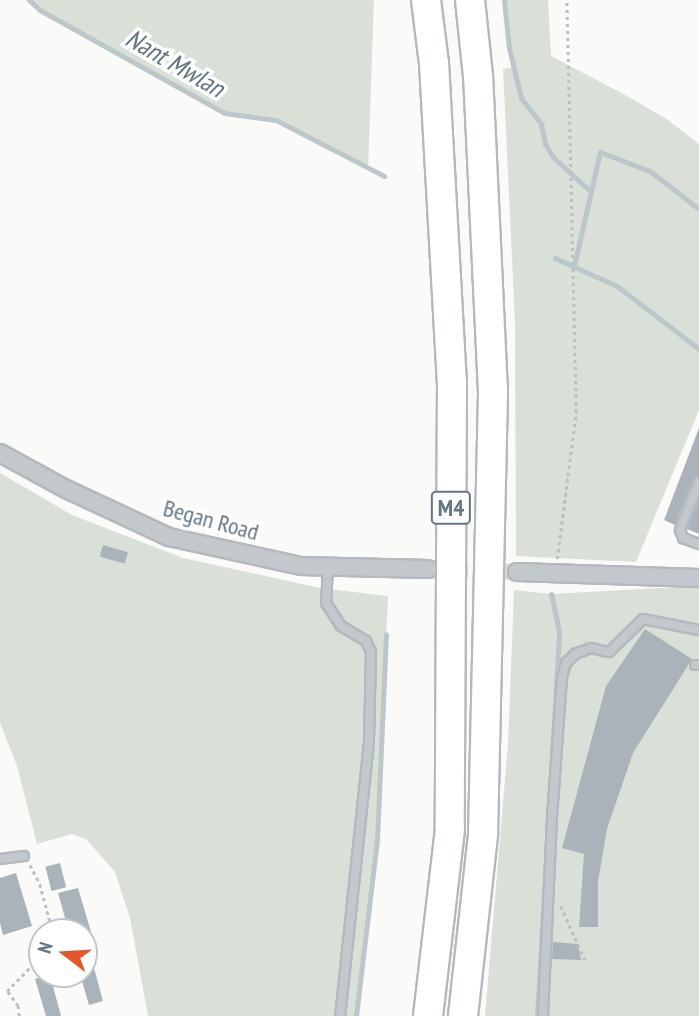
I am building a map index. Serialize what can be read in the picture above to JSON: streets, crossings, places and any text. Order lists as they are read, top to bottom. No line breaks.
{"streets":{"highway":["M4"],"street":["Began Road"]},"water":["Nant Mwlan"],"north":"left"}
